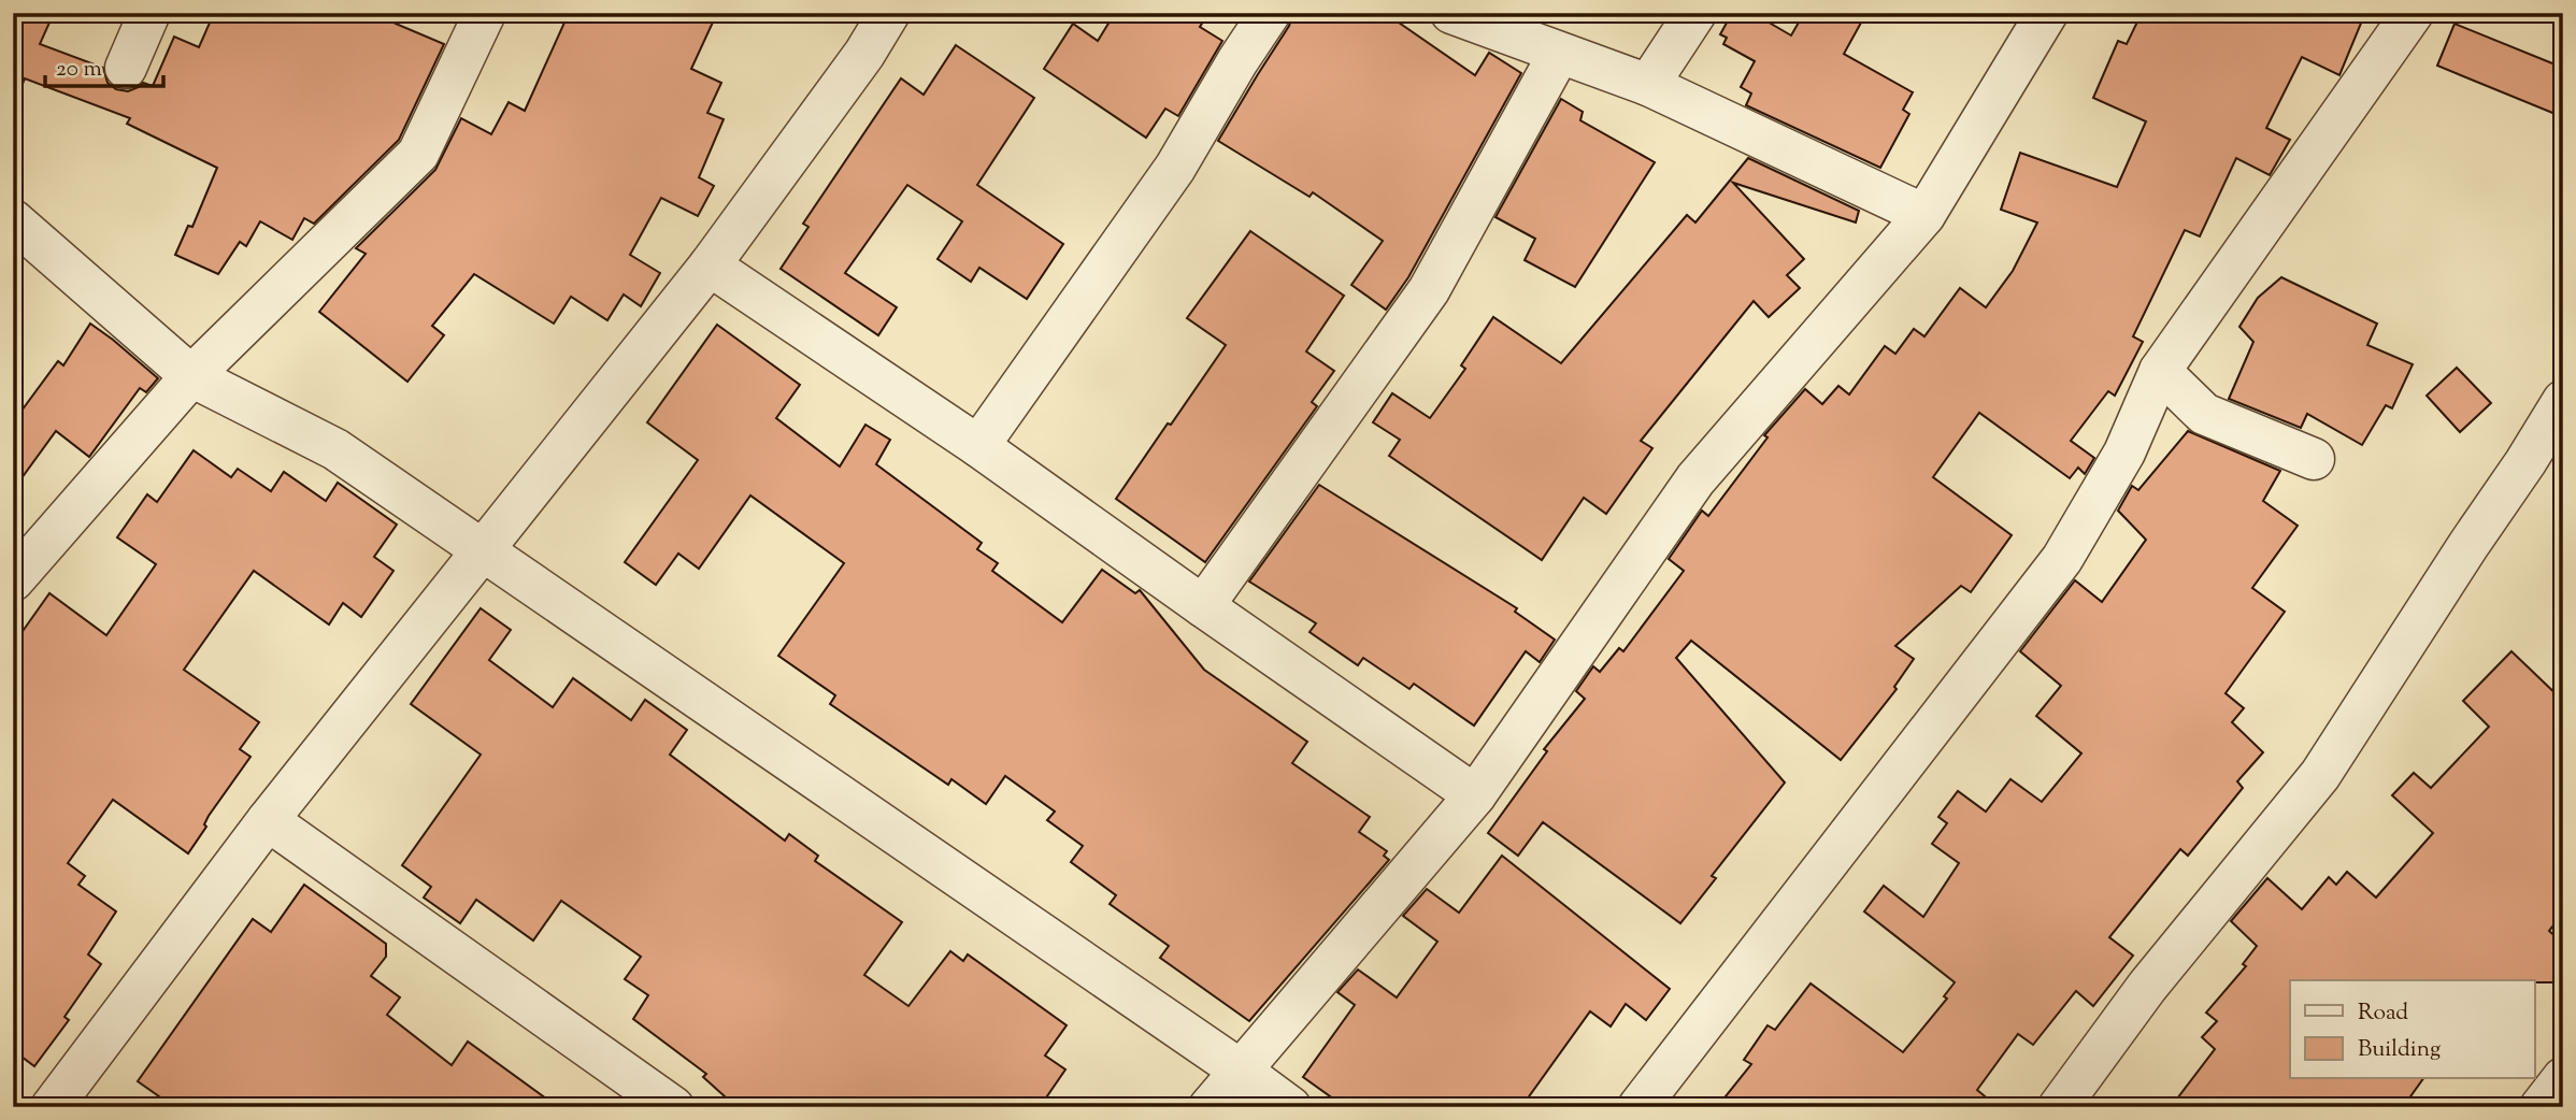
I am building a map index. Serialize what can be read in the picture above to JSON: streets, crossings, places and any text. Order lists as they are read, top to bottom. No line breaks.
{"legend":["Road","Building"],"scale_bar":"20 m"}
